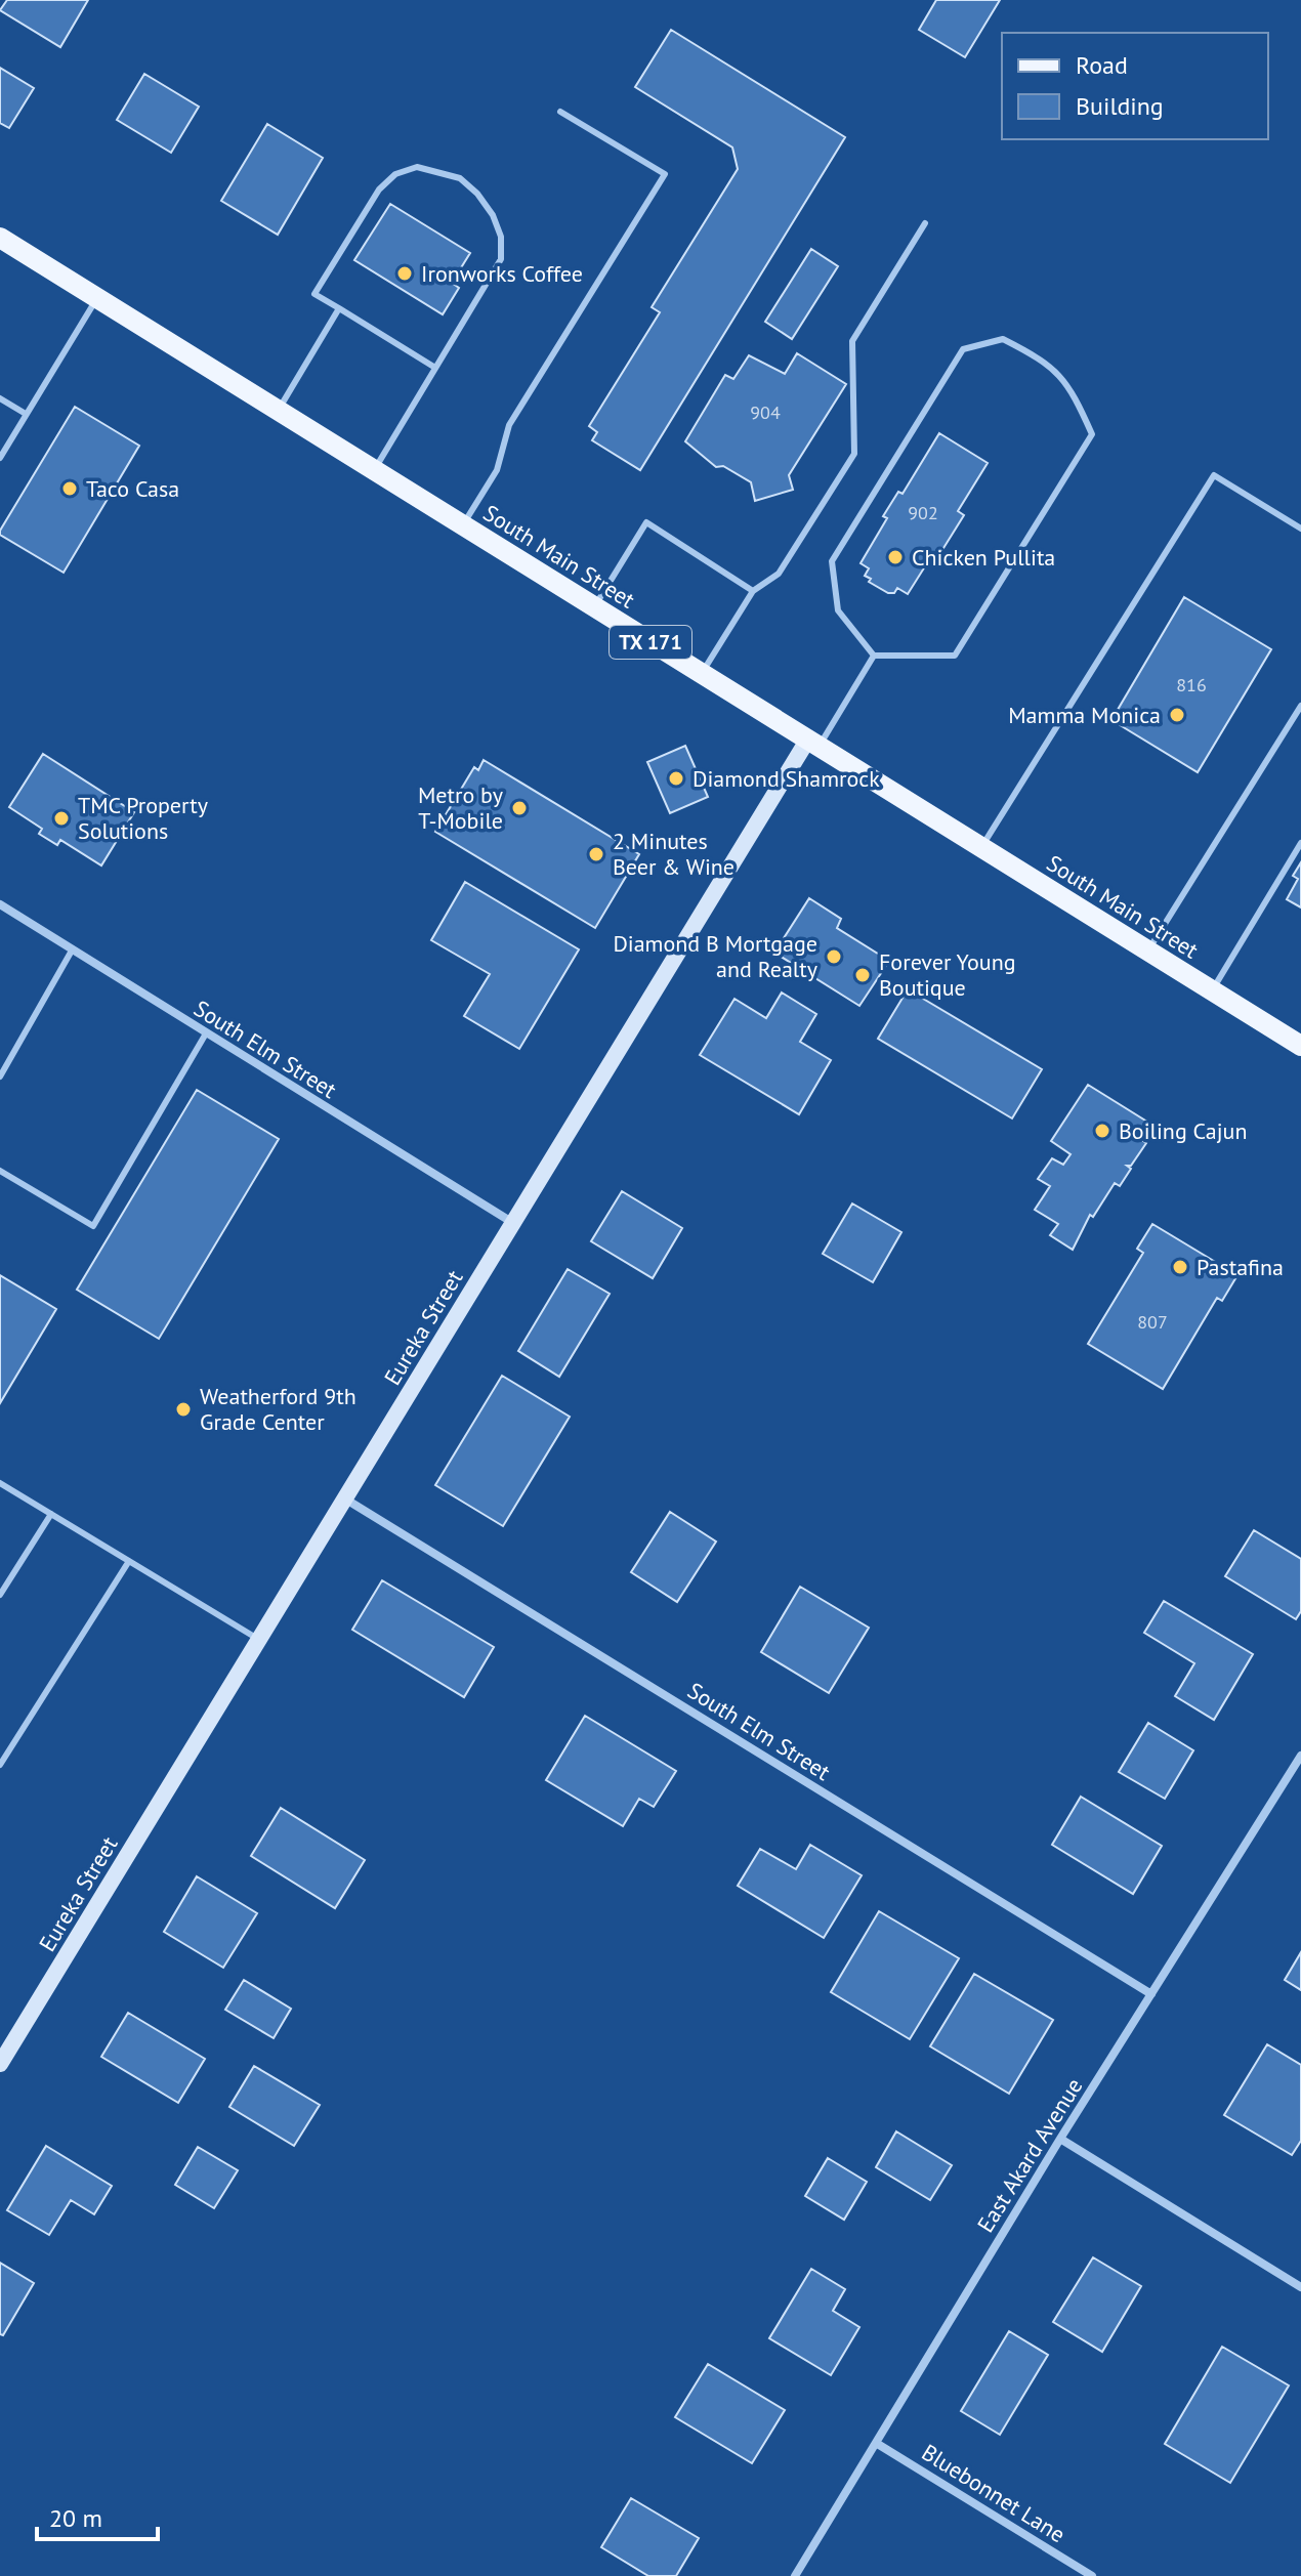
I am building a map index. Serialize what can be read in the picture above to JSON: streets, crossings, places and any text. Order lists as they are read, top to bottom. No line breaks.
{"streets":{"main road":["South Main Street","TX 171"],"street":["South Elm Street","Eureka Street","East Akard Avenue","Bluebonnet Lane"]},"crossings":[["South Main Street","Eureka Street"],["South Elm Street","Eureka Street"],["South Elm Street","East Akard Avenue"],["East Akard Avenue","Bluebonnet Lane"]],"places":["Ironworks Coffee","Taco Casa","Chicken Pullita","Mamma Monica","Diamond Shamrock","Metro by T-Mobile","TMC Property Solutions","2 Minutes Beer & Wine","Diamond B Mortgage and Realty","Forever Young Boutique","Boiling Cajun","Pastafina","Weatherford 9th Grade Center"],"house_numbers":["904","902","816","807"],"legend":["Road","Building"],"scale_bar":"20 m"}
